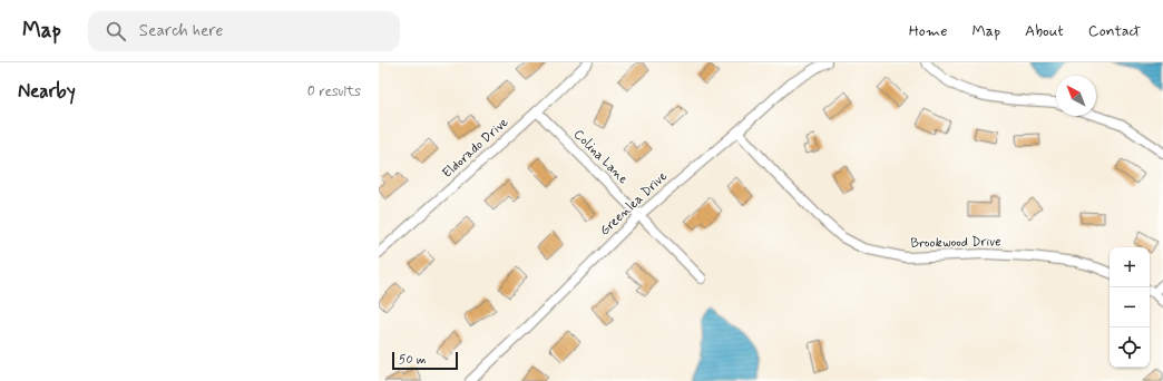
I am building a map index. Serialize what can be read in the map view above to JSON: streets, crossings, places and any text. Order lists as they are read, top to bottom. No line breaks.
{"streets":{"street":["Eldorado Drive","Colina Lane","Greenlea Drive","Brookwood Drive"]},"crossings":[["Eldorado Drive","Colina Lane"],["Colina Lane","Greenlea Drive"],["Greenlea Drive","Brookwood Drive"]],"scale_bar":"50 m","north":"top left","page":{"header":"Map","search":"Search here","nav":["Home","Map","About","Contact"],"heading":["Nearby","0 results"],"map_buttons":["+","−"],"scale":"50 m"}}
